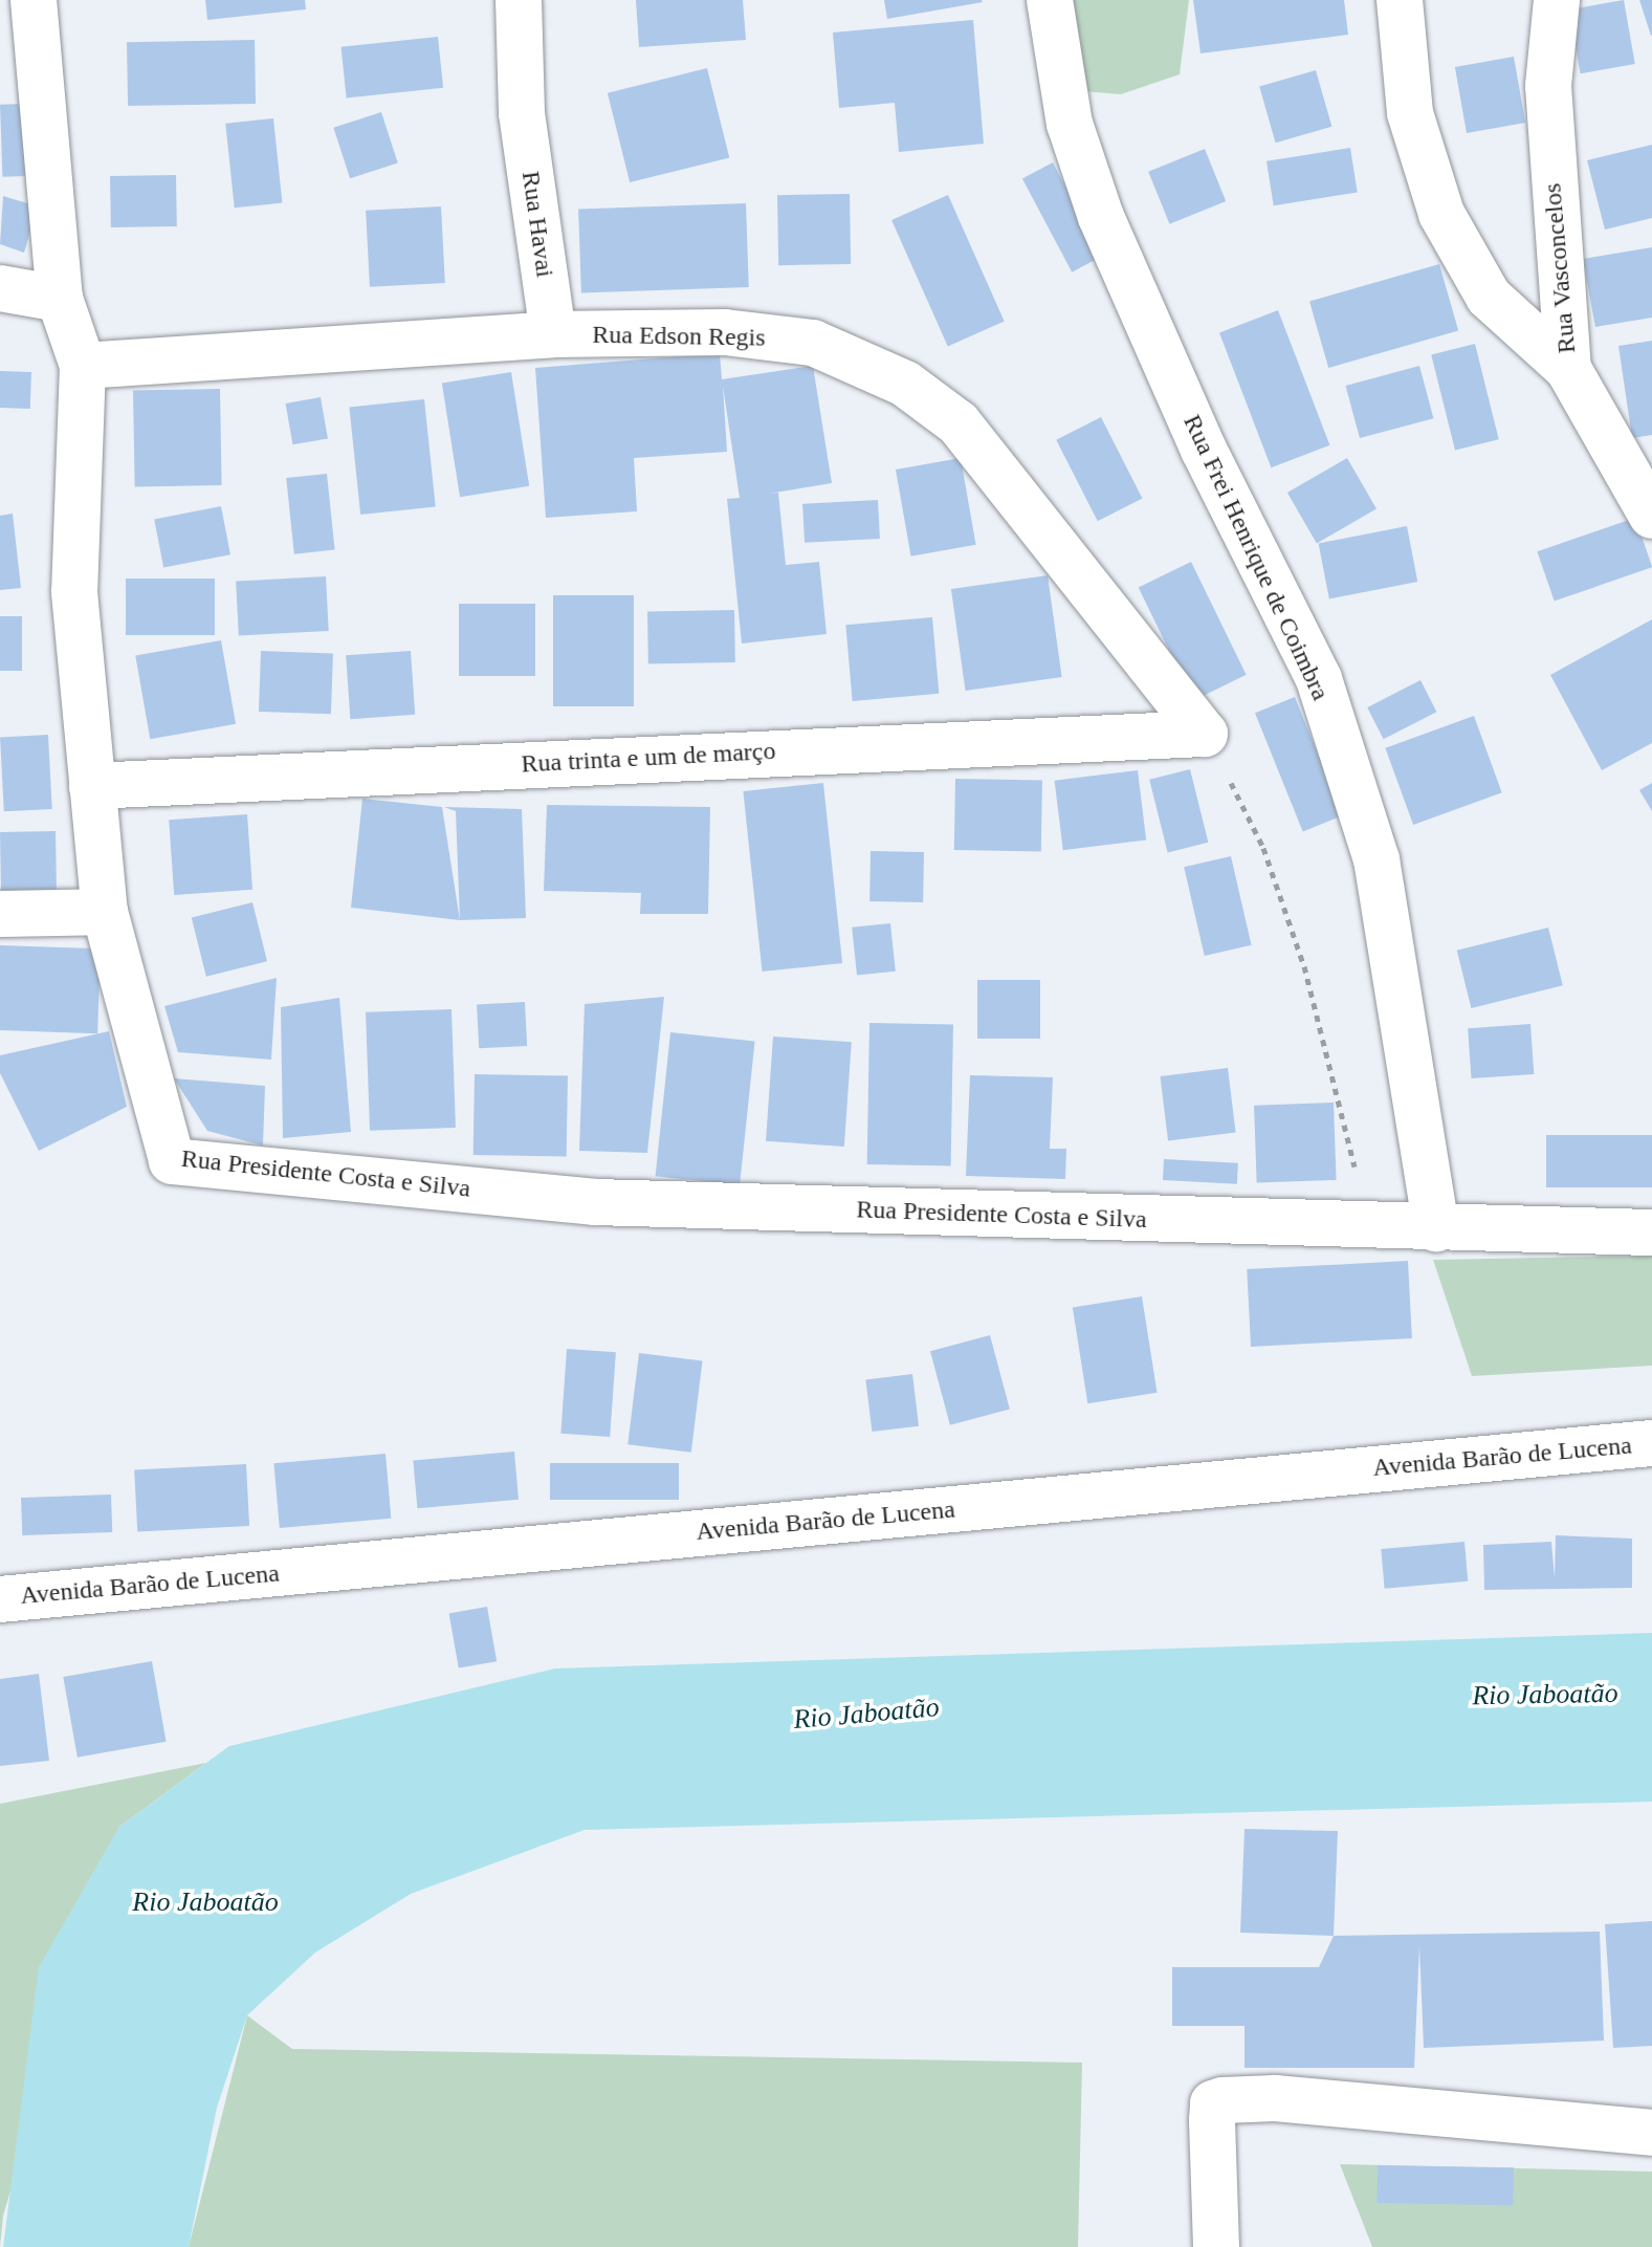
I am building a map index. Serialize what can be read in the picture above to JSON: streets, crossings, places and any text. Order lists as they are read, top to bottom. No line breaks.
{"streets":{"street":["Rua Havai","Rua Vasconcelos","Rua Edson Regis","Rua Frei Henrique de Coimbra","Rua trinta e um de março","Rua Presidente Costa e Silva","Avenida Barão de Lucena"]},"crossings":[["Rua Havai","Rua Edson Regis"],["Rua Edson Regis","Rua trinta e um de março"],["Rua Edson Regis","Rua Presidente Costa e Silva"],["Rua Frei Henrique de Coimbra","Rua Presidente Costa e Silva"],["Rua trinta e um de março","Rua Presidente Costa e Silva"]],"water":["Rio Jaboatão"]}
